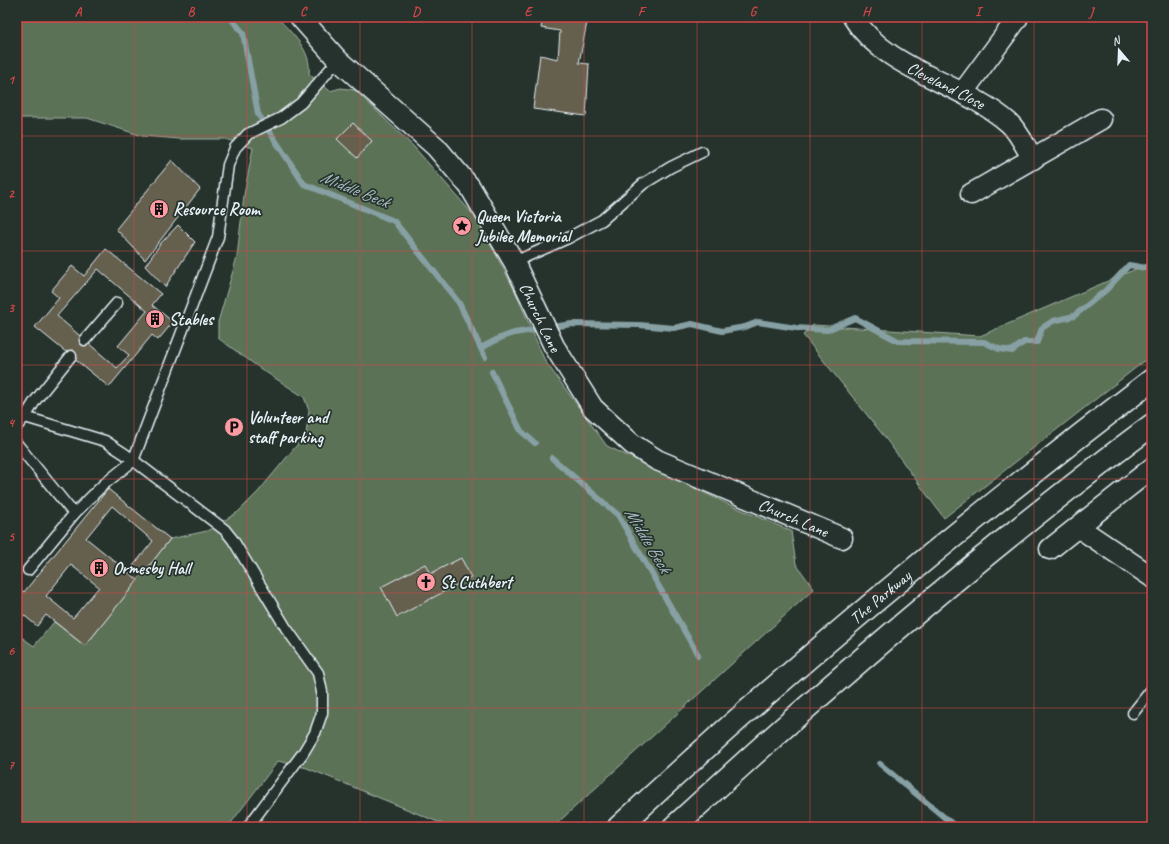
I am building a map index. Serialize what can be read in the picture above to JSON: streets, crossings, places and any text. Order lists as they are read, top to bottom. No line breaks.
{"streets":{"highway":["The Parkway"],"street":["Cleveland Close","Church Lane"]},"water":["Middle Beck"],"places":{"building":["Resource Room","Stables","Ormesby Hall"],"place":["Queen Victoria Jubilee Memorial"],"parking":["Volunteer and staff parking"],"church":["St Cuthbert"]},"north":"top","grid":{"columns":["A","B","C","D","E","F","G","H","I","J"],"rows":["1","2","3","4","5","6","7"]}}
